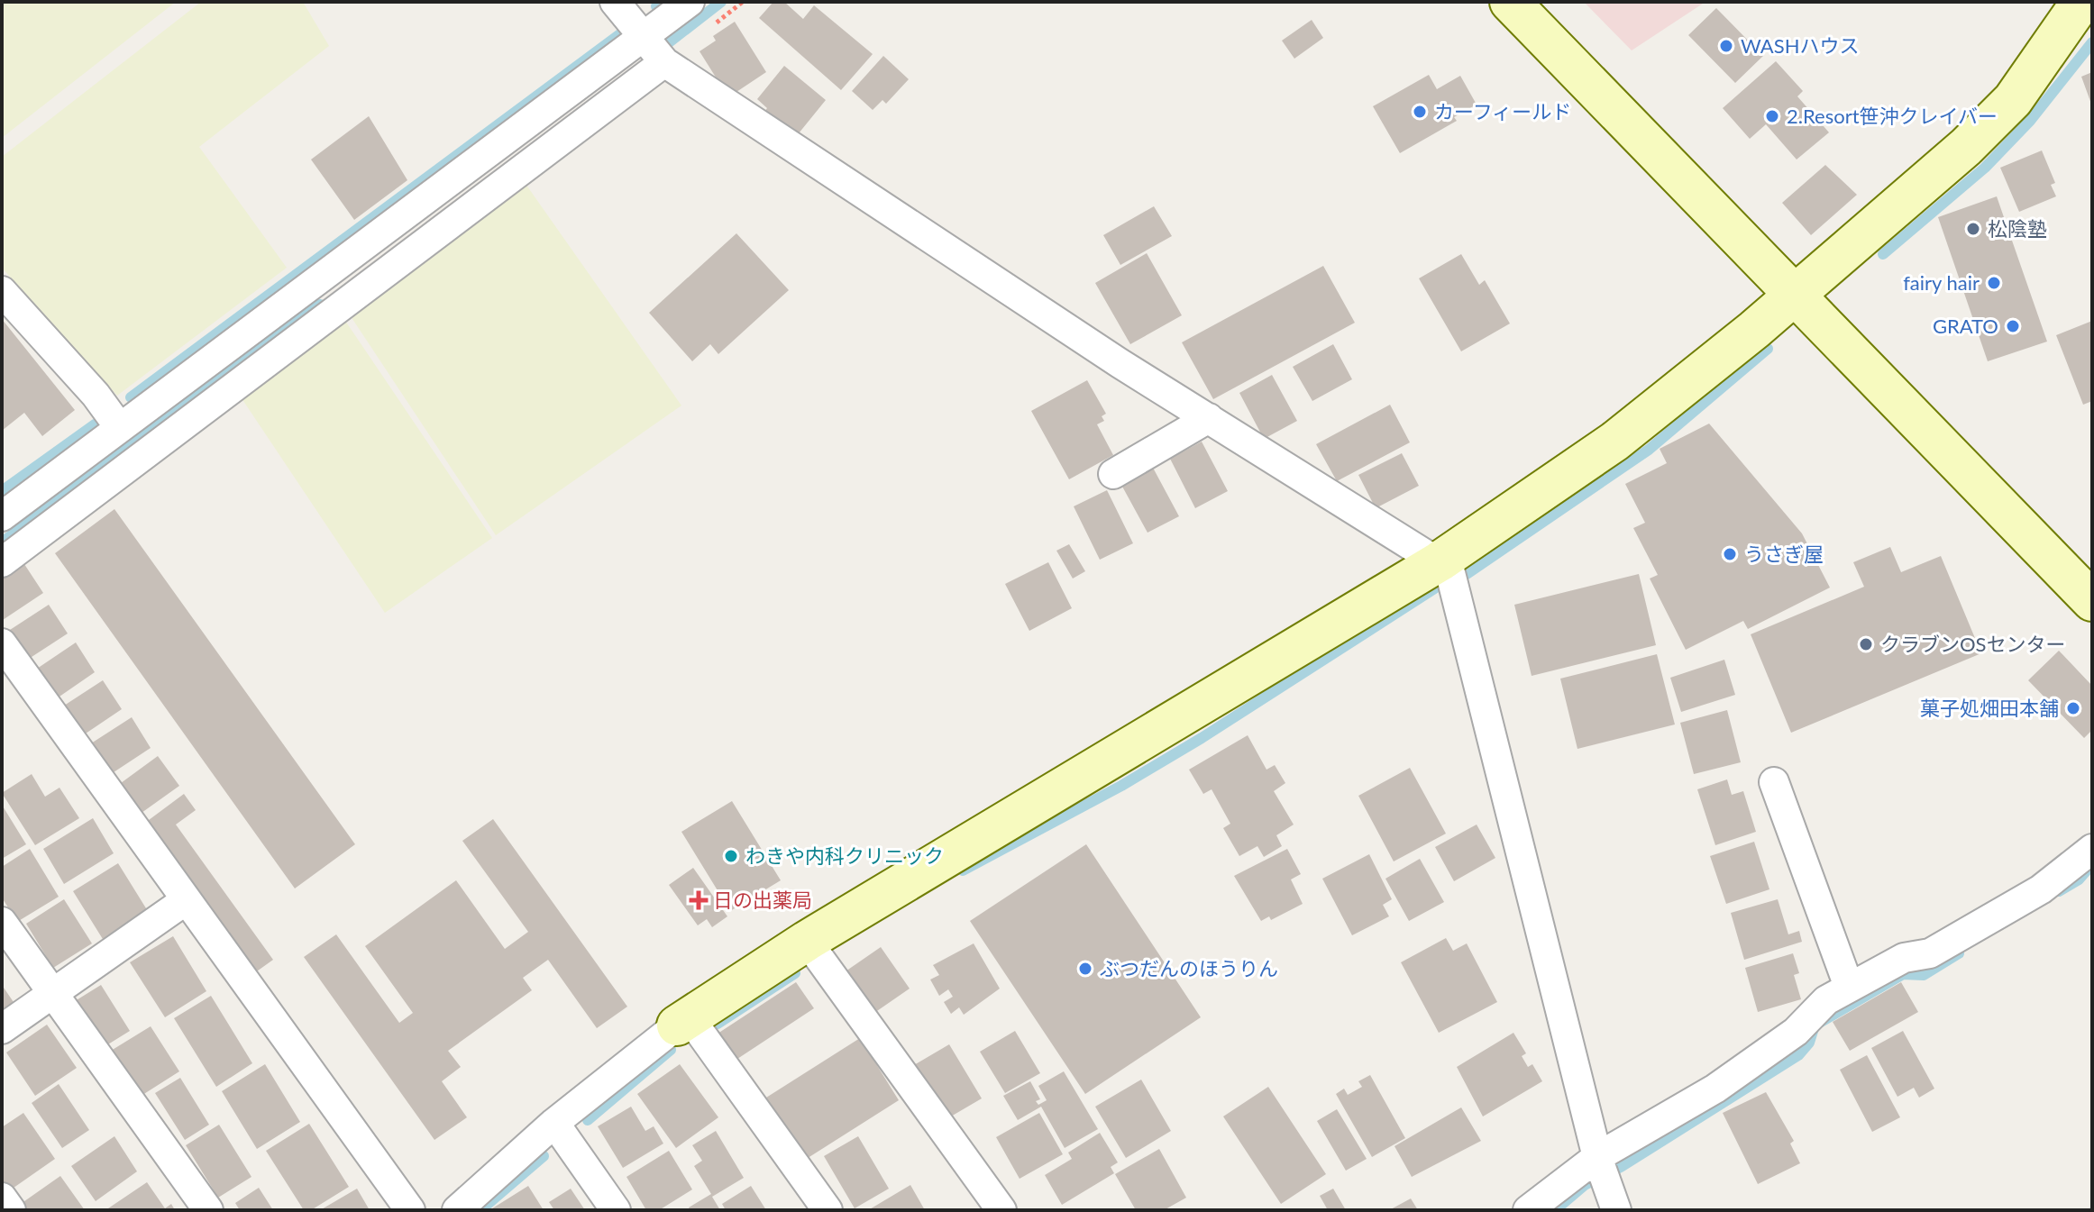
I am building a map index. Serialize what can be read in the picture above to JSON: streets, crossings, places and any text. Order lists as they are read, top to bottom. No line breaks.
{"places":{"other":["WASHハウス","カーフィールド","2.Resort笹沖クレイバー","松陰塾","fairy hair","GRATO","うさぎ屋","クラブンOSセンター","菓子処畑田本舗","わきや内科クリニック","ぶつだんのほうりん"],"health":["日の出薬局"]}}
